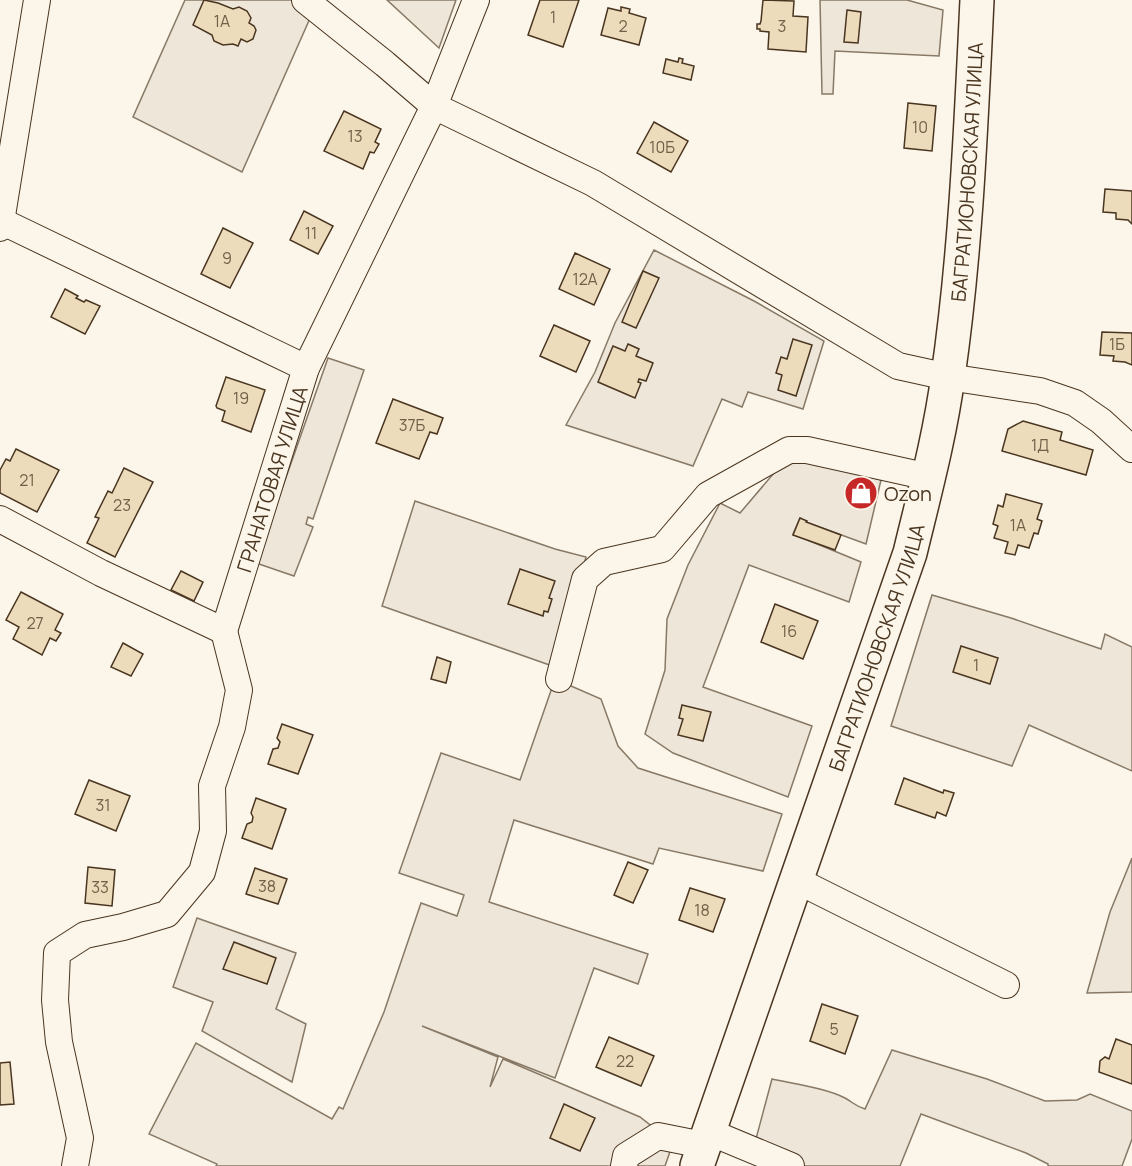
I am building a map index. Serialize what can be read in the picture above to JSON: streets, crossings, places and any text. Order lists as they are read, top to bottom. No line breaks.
{"streets":{"main road":["БАГРАТИОНОВСКАЯ УЛИЦА"],"street":["ГРАНАТОВАЯ УЛИЦА"]},"places":{"shop":["Ozon"]},"house_numbers":["1","1А","2","3","10","13","10Б","11","9","12А","1Б","19","37Б","1Д","21","23","1А","27","16","1","31","38","33","18","5","22"]}
